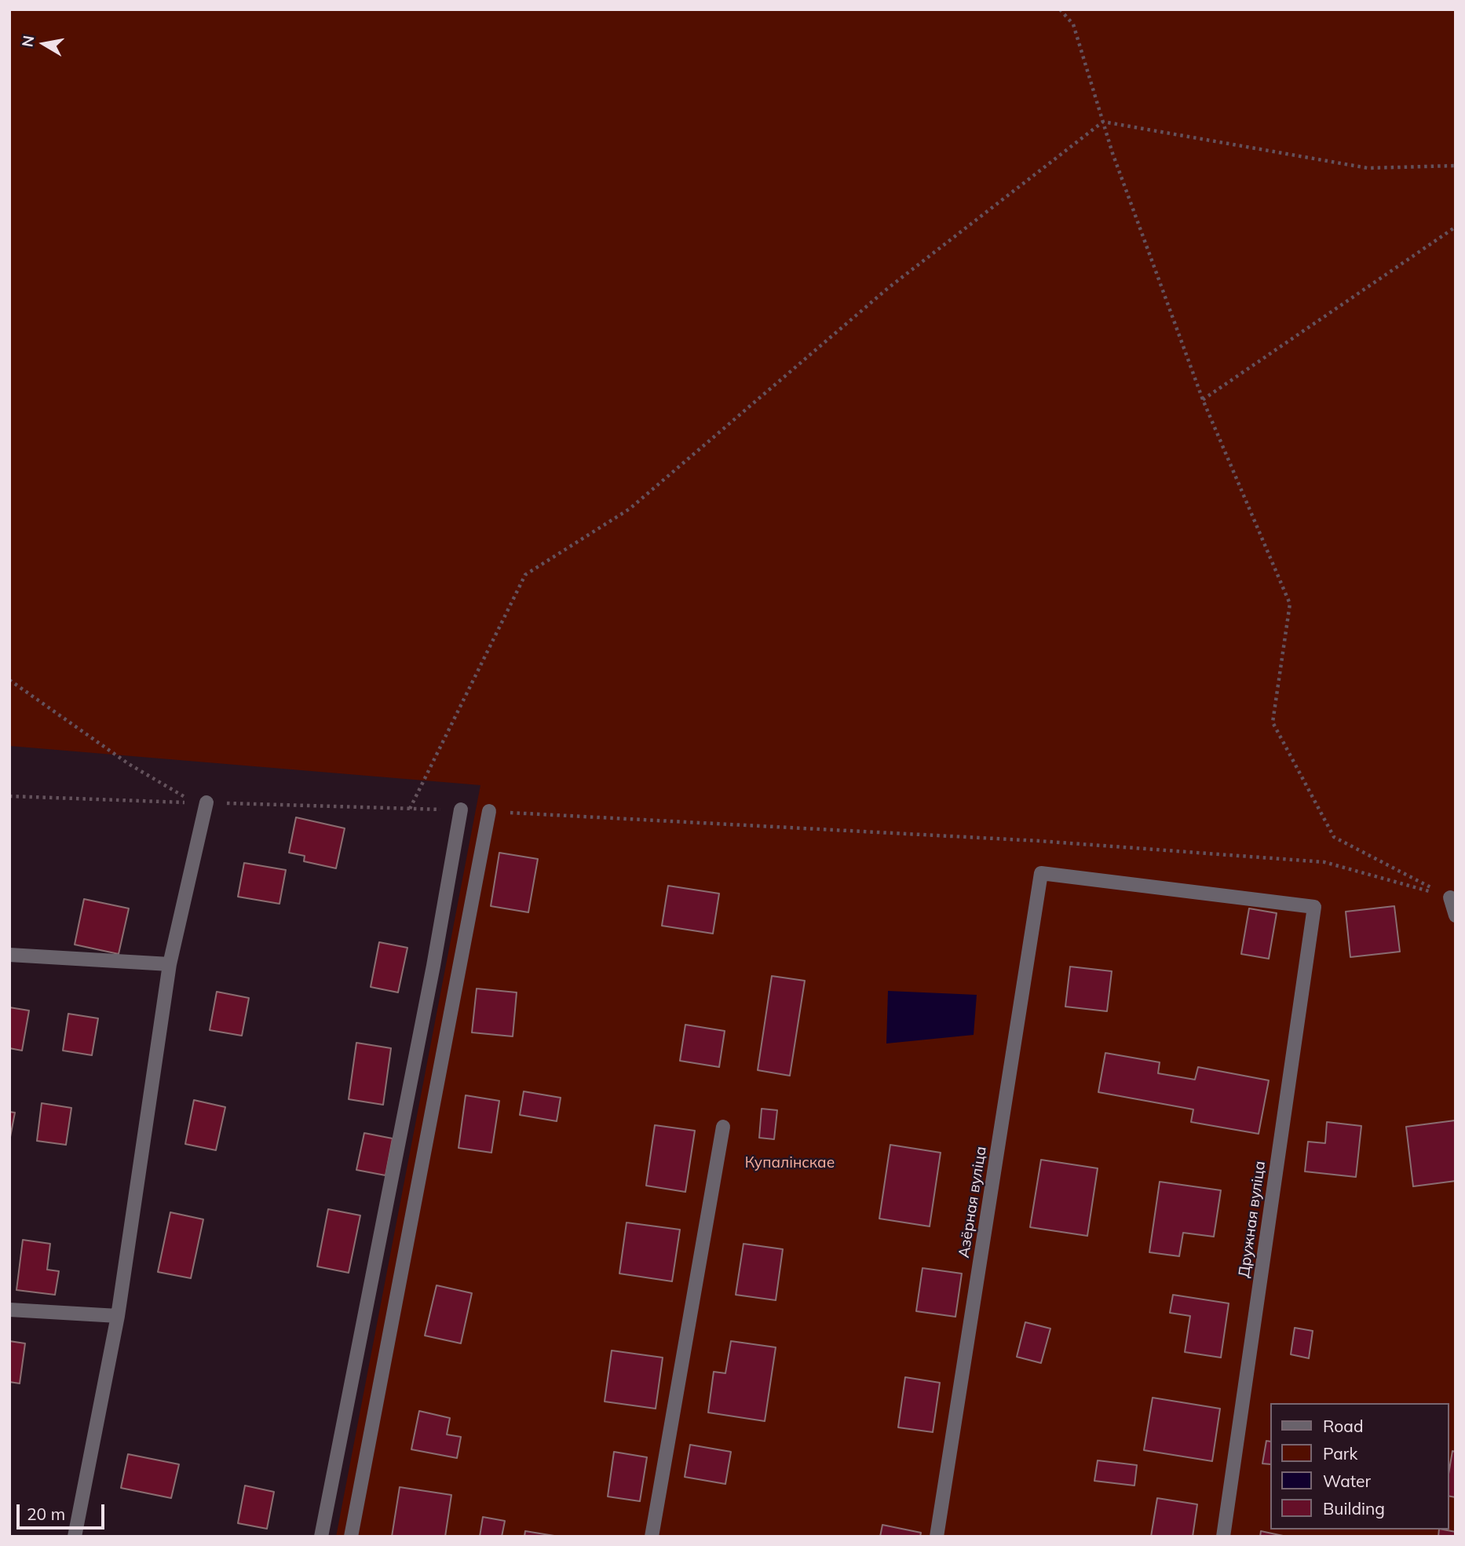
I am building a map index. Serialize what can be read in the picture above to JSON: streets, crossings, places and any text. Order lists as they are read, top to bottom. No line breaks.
{"streets":{"street":["Азёрная вуліца","Дружная вуліца"]},"crossings":[["Азёрная вуліца","Дружная вуліца"]],"parks":["Купалінскае"],"legend":["Road","Park","Water","Building"],"scale_bar":"20 m","north":"left"}
